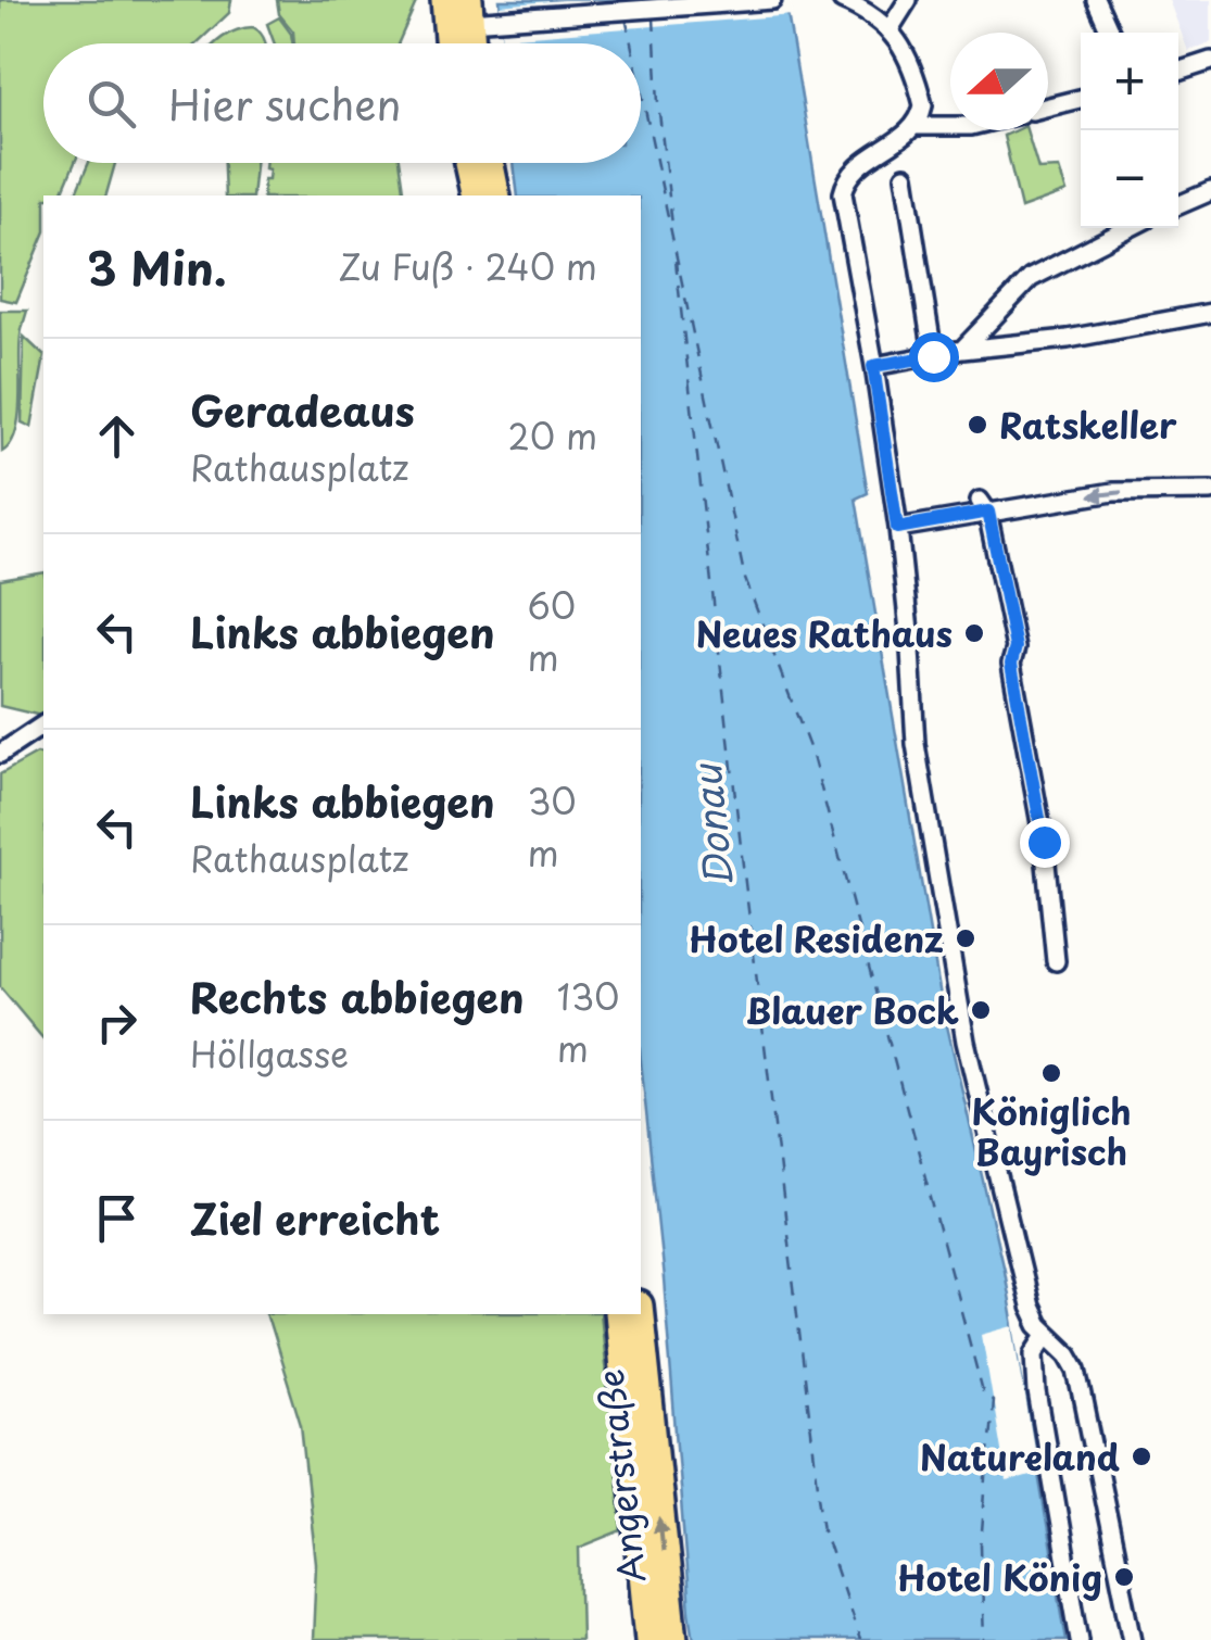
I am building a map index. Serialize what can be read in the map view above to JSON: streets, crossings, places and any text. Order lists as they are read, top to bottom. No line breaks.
{"streets":{"main road":["Angerstraße"]},"water":["Donau"],"places":["Ratskeller","Neues Rathaus","Hotel Residenz","Blauer Bock","Königlich Bayrisch","Natureland","Hotel König"],"north":"left","page":{"map_buttons":["+","−"],"search":"Hier suchen","heading":["3 Min.","Zu Fuß · 240 m"],"list":[["Geradeaus","Rathausplatz","20 m"],["Links abbiegen","60 m"],["Links abbiegen","Rathausplatz","30 m"],["Rechts abbiegen","Höllgasse","130 m"],"Ziel erreicht"]}}
